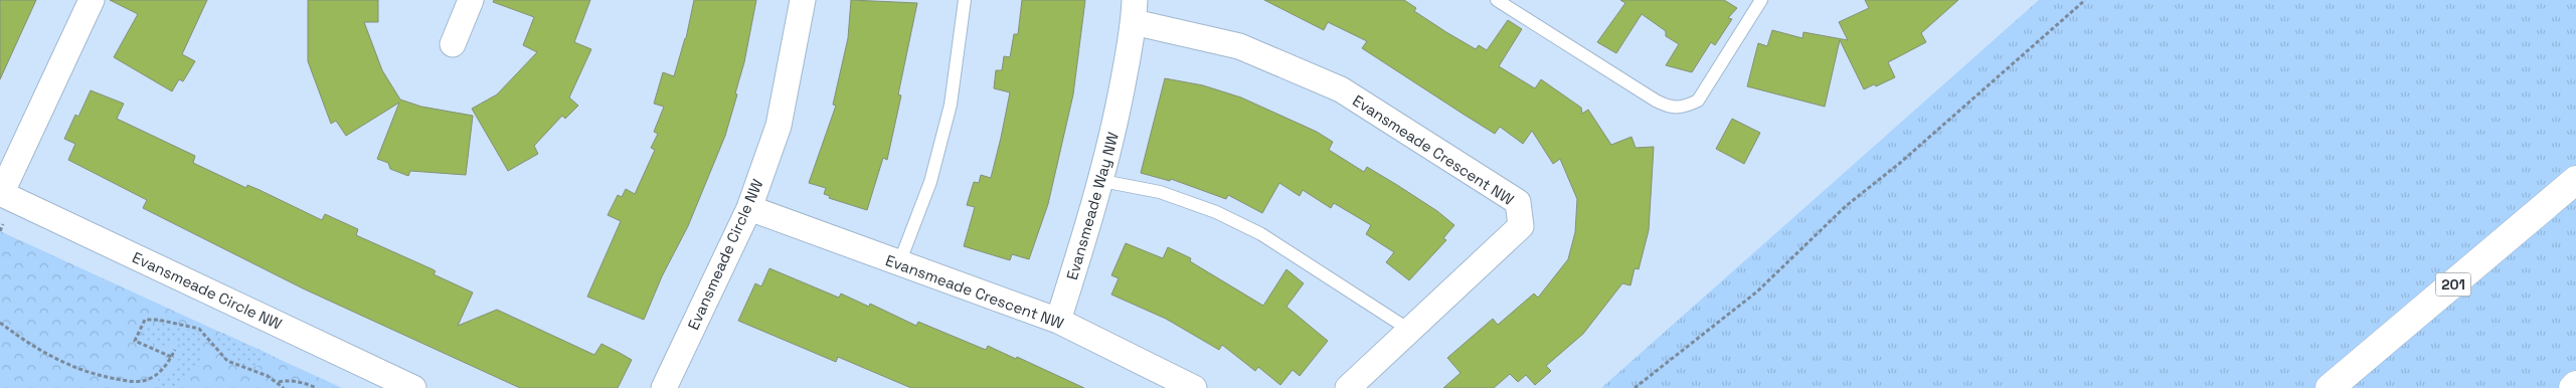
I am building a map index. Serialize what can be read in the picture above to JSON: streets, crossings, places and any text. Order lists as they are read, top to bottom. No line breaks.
{"streets":{"highway":["201"],"street":["Evansmeade Crescent NW","Evansmeade Way NW","Evansmeade Circle NW"]},"crossings":[["Evansmeade Crescent NW","Evansmeade Way NW"],["Evansmeade Crescent NW","Evansmeade Circle NW"]]}
